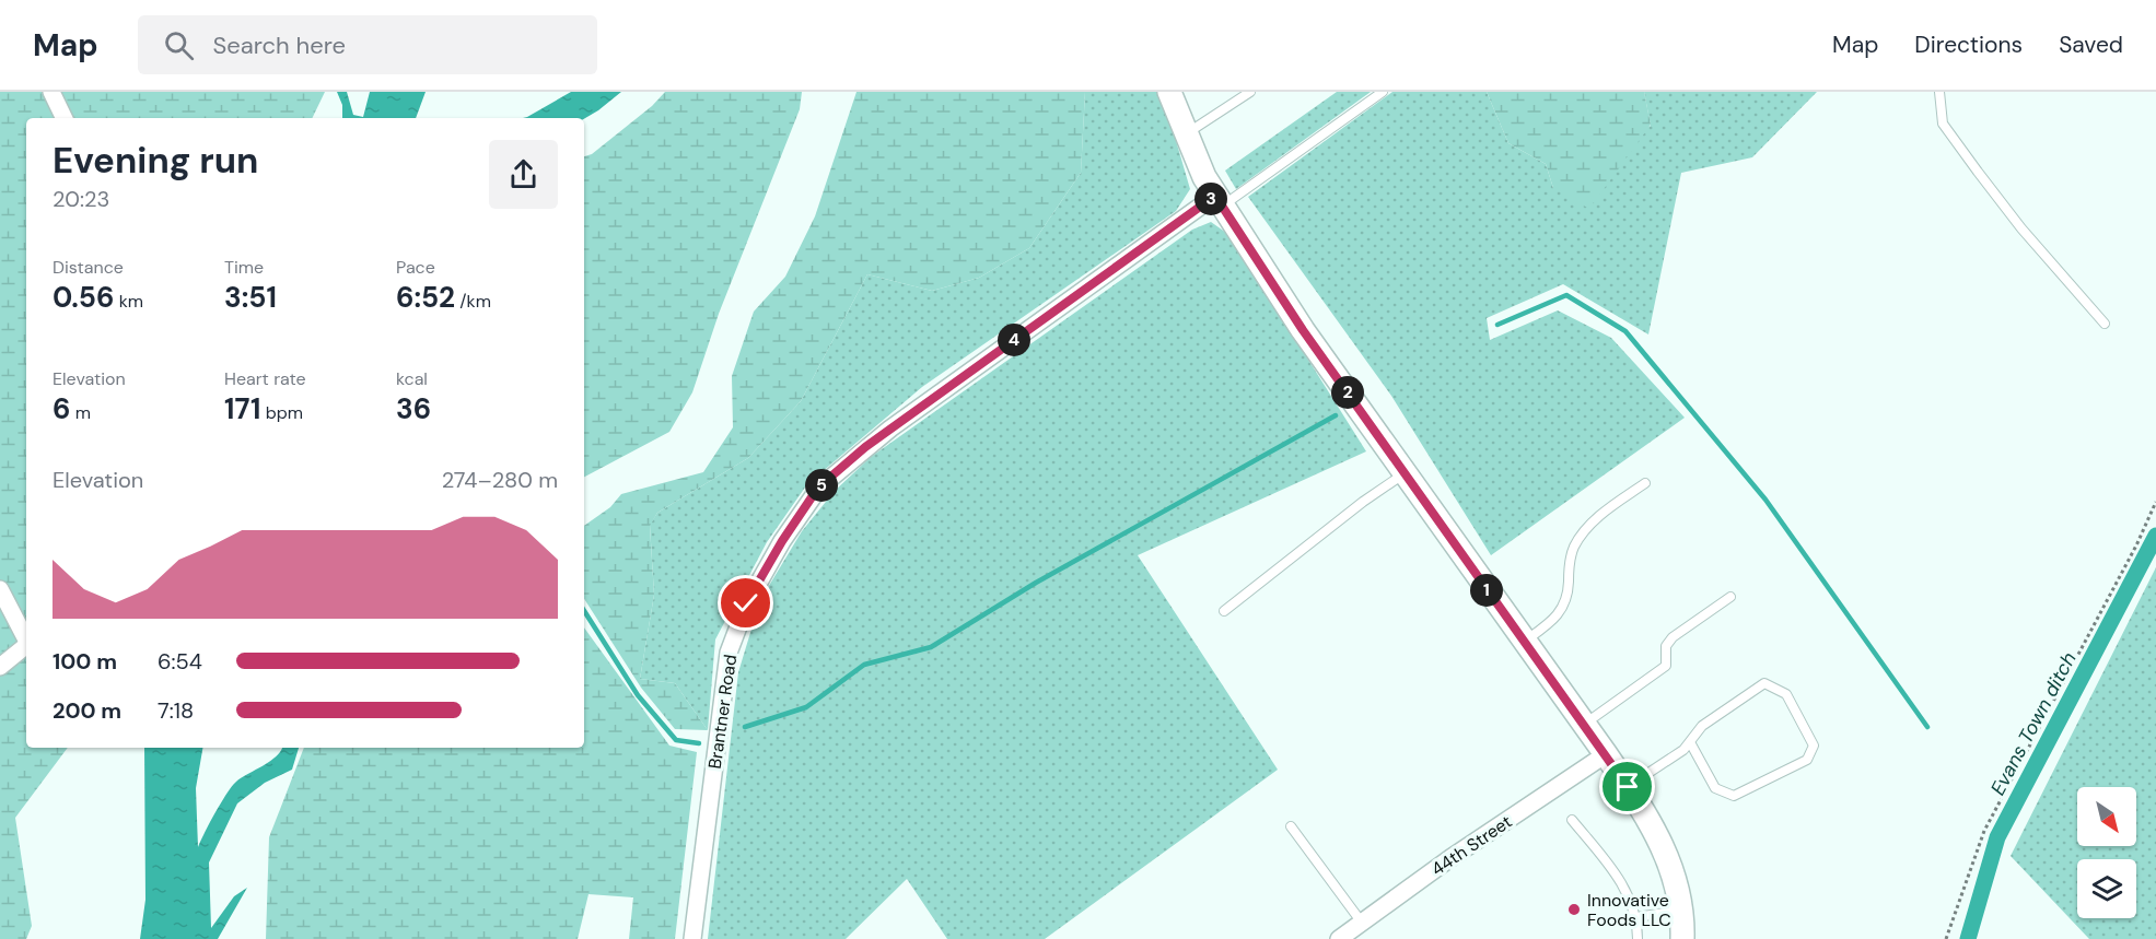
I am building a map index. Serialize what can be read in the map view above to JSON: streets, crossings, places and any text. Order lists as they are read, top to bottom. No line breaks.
{"streets":{"street":["Brantner Road","44th Street"]},"water":["Evans Town ditch"],"places":["Innovative Foods LLC"],"north":"bottom right","page":{"header":"Map","search":"Search here","nav":["Map","Directions","Saved"],"heading":["Evening run","20:23"],"pins":["3","4","2","5","1"],"stats":[["Distance","0.56 km"],["Time","3:51"],["Pace","6:52 /km"],["Elevation","6 m"],["Heart rate","171 bpm"],["kcal","36"]],"chart":["Elevation","274–280 m"],"list":[{"name":"100 m","note":"6:54"},{"name":"200 m","note":"7:18"}]}}
